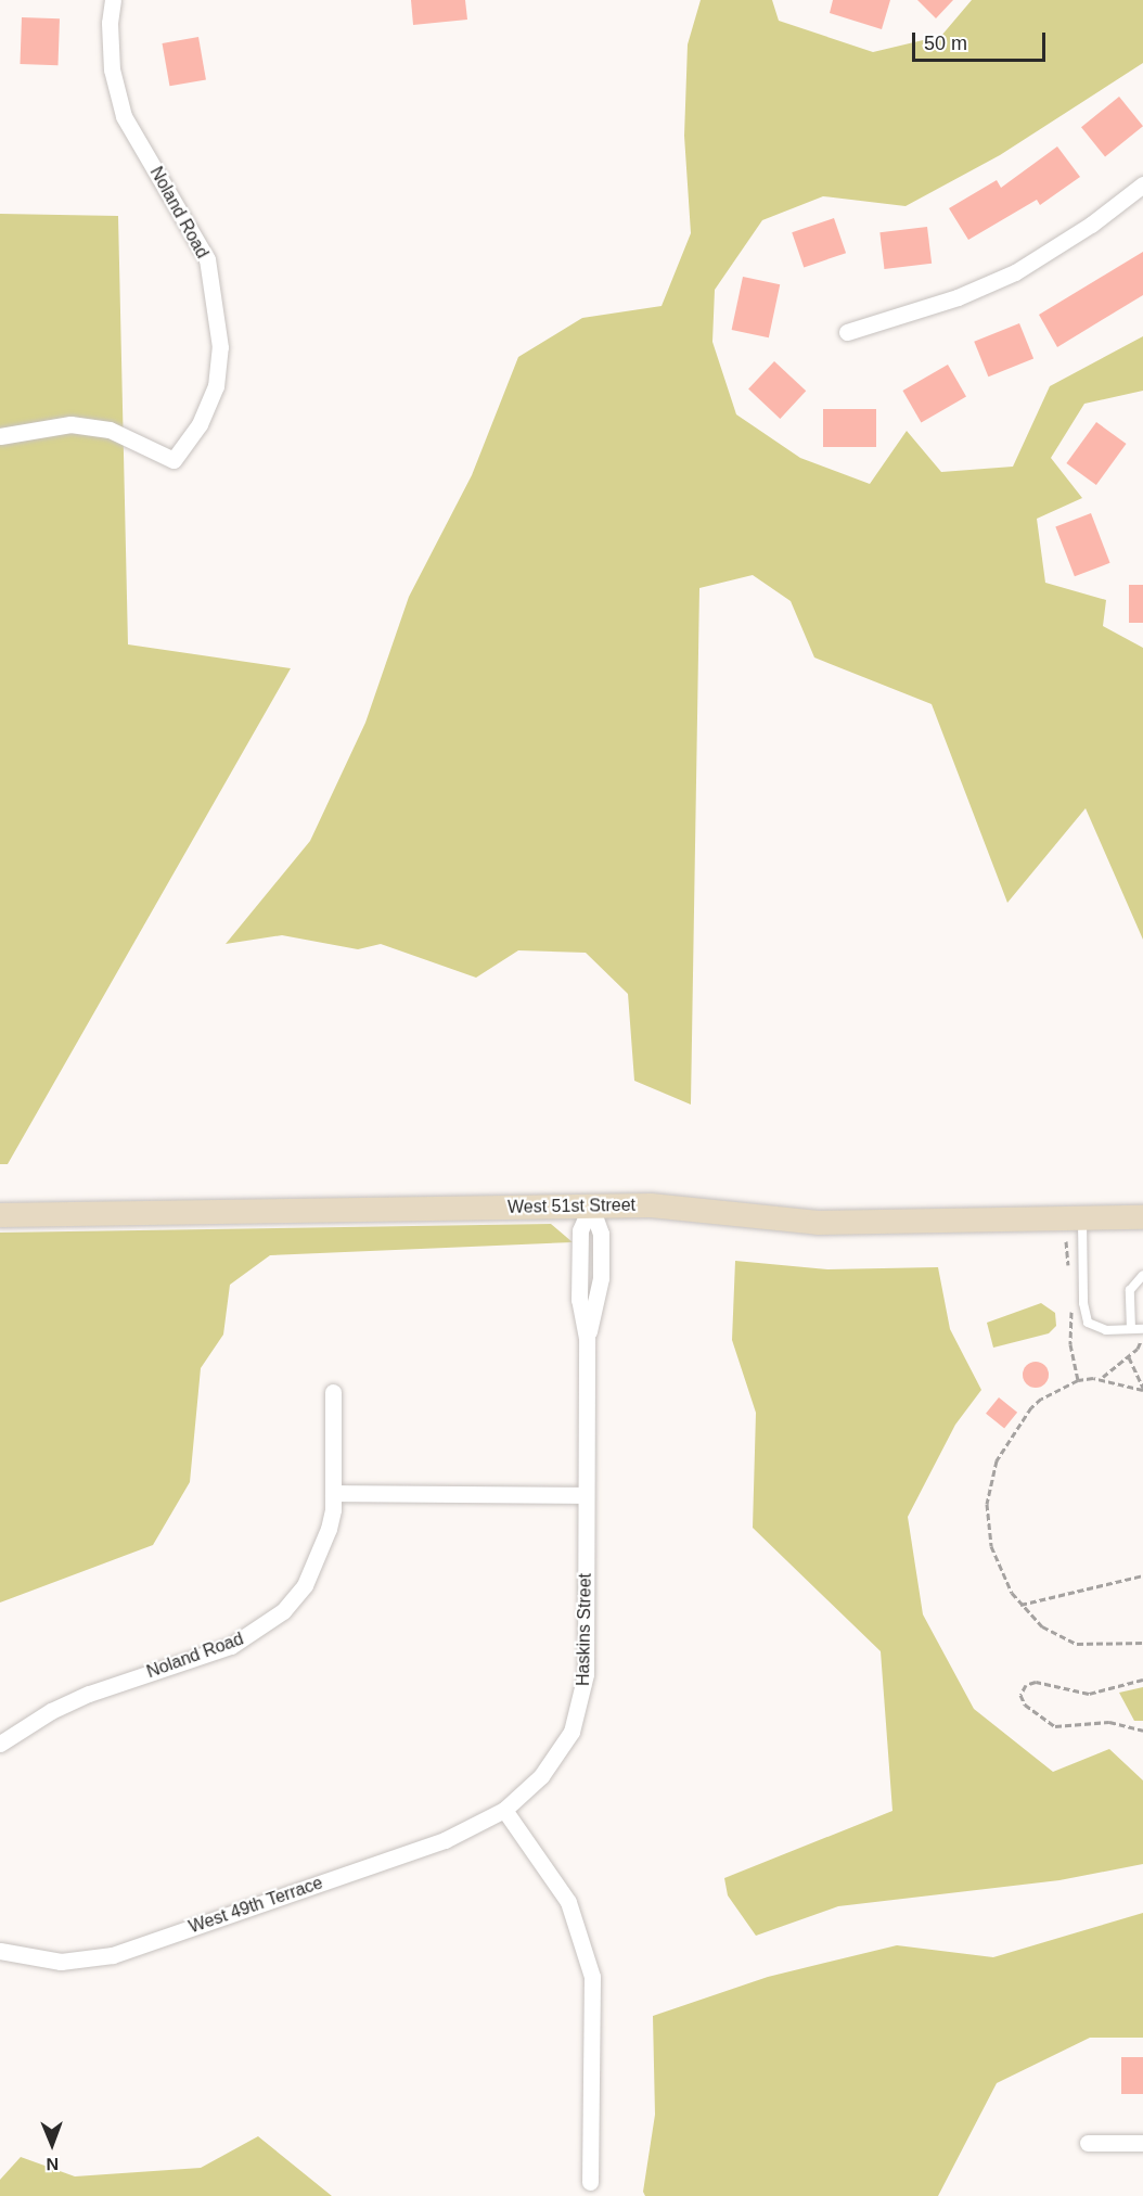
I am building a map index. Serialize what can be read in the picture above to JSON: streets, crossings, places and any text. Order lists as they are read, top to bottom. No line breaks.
{"streets":{"street":["Noland Road","West 51st Street","Haskins Street","West 49th Terrace"]},"crossings":[["West 51st Street","Haskins Street"],["Haskins Street","West 49th Terrace"]],"scale_bar":"50 m","north":"bottom"}
